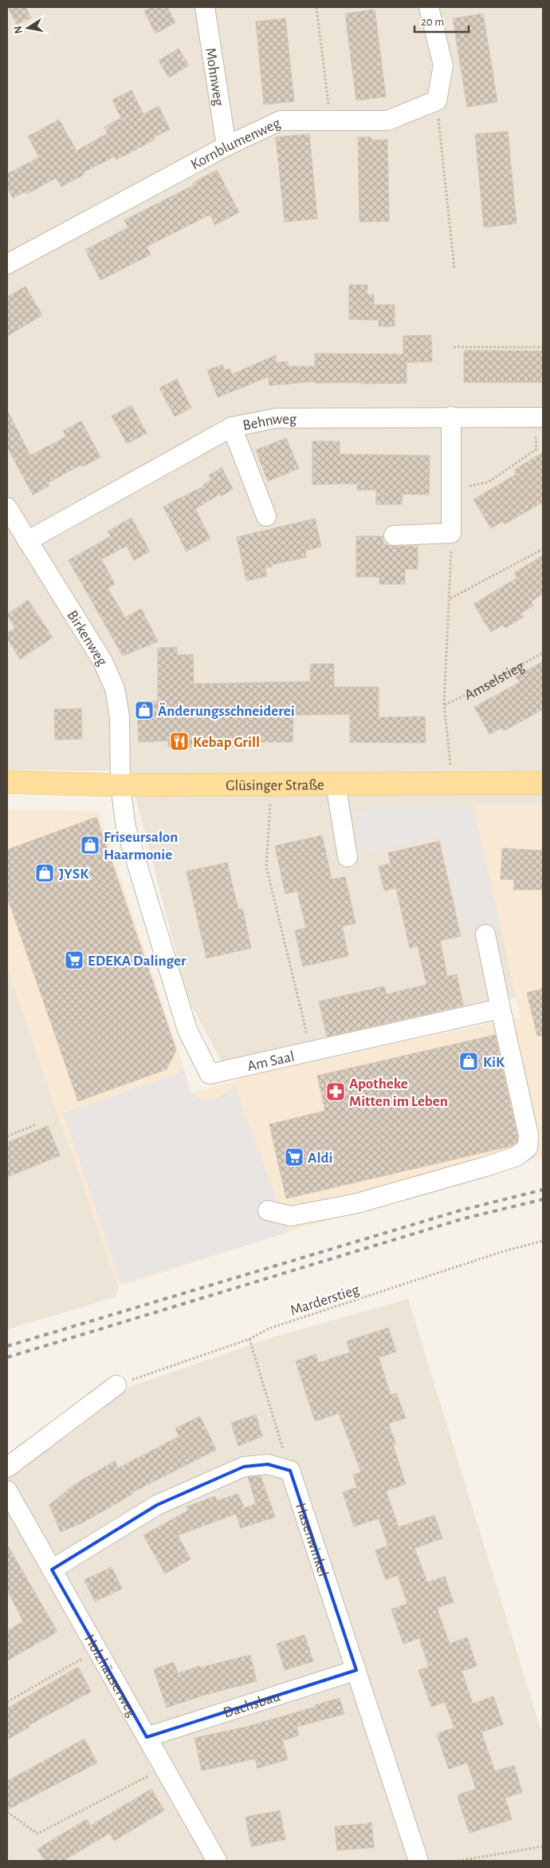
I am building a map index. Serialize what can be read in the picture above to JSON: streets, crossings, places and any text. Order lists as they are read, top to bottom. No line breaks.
{"streets":{"main road":["Glüsinger Straße"],"street":["Mohnweg","Kornblumenweg","Behnweg","Birkenweg","Am Saal","Hasenwinkel","Holzhäuserweg","Dachsbau"],"path":["Amselstieg","Marderstieg"]},"crossings":[["Mohnweg","Kornblumenweg"],["Behnweg","Birkenweg"],["Birkenweg","Glüsinger Straße"],["Birkenweg","Am Saal"],["Amselstieg","Glüsinger Straße"],["Glüsinger Straße","Am Saal"],["Hasenwinkel","Dachsbau"],["Holzhäuserweg","Dachsbau"]],"places":{"shop":["Änderungsschneiderei","Friseursalon Haarmonie","JYSK","KiK"],"restaurant":["Kebap Grill"],"supermarket":["EDEKA Dalinger","Aldi"],"pharmacy":["Apotheke Mitten im Leben"]},"scale_bar":"20 m","north":"left"}
